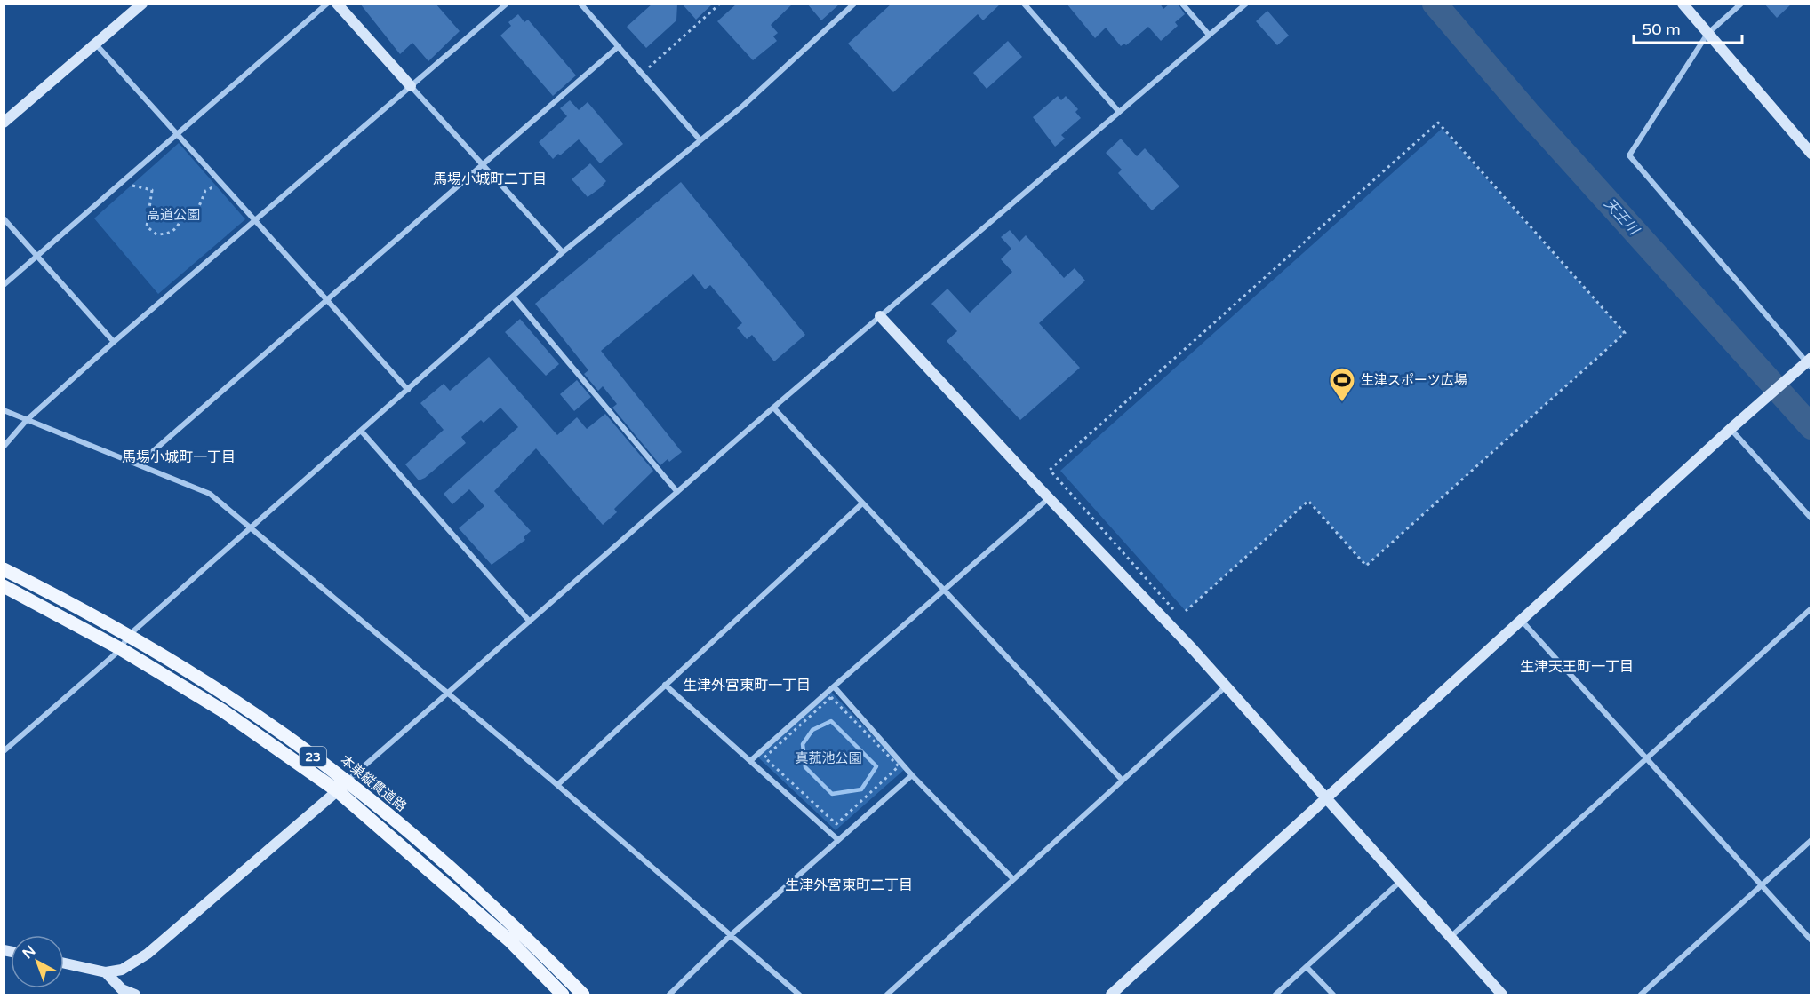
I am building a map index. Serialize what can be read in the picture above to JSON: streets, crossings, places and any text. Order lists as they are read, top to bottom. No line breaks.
{"streets":{"main road":["23","本巣縦貫道路"]},"districts":["馬場小城町二丁目","馬場小城町一丁目","生津天王町一丁目","生津外宮東町一丁目","生津外宮東町二丁目"],"water":["天王川"],"parks":["高道公園","真菰池公園"],"places":{"sports":["生津スポーツ広場"]},"scale_bar":"50 m","north":"top left"}
